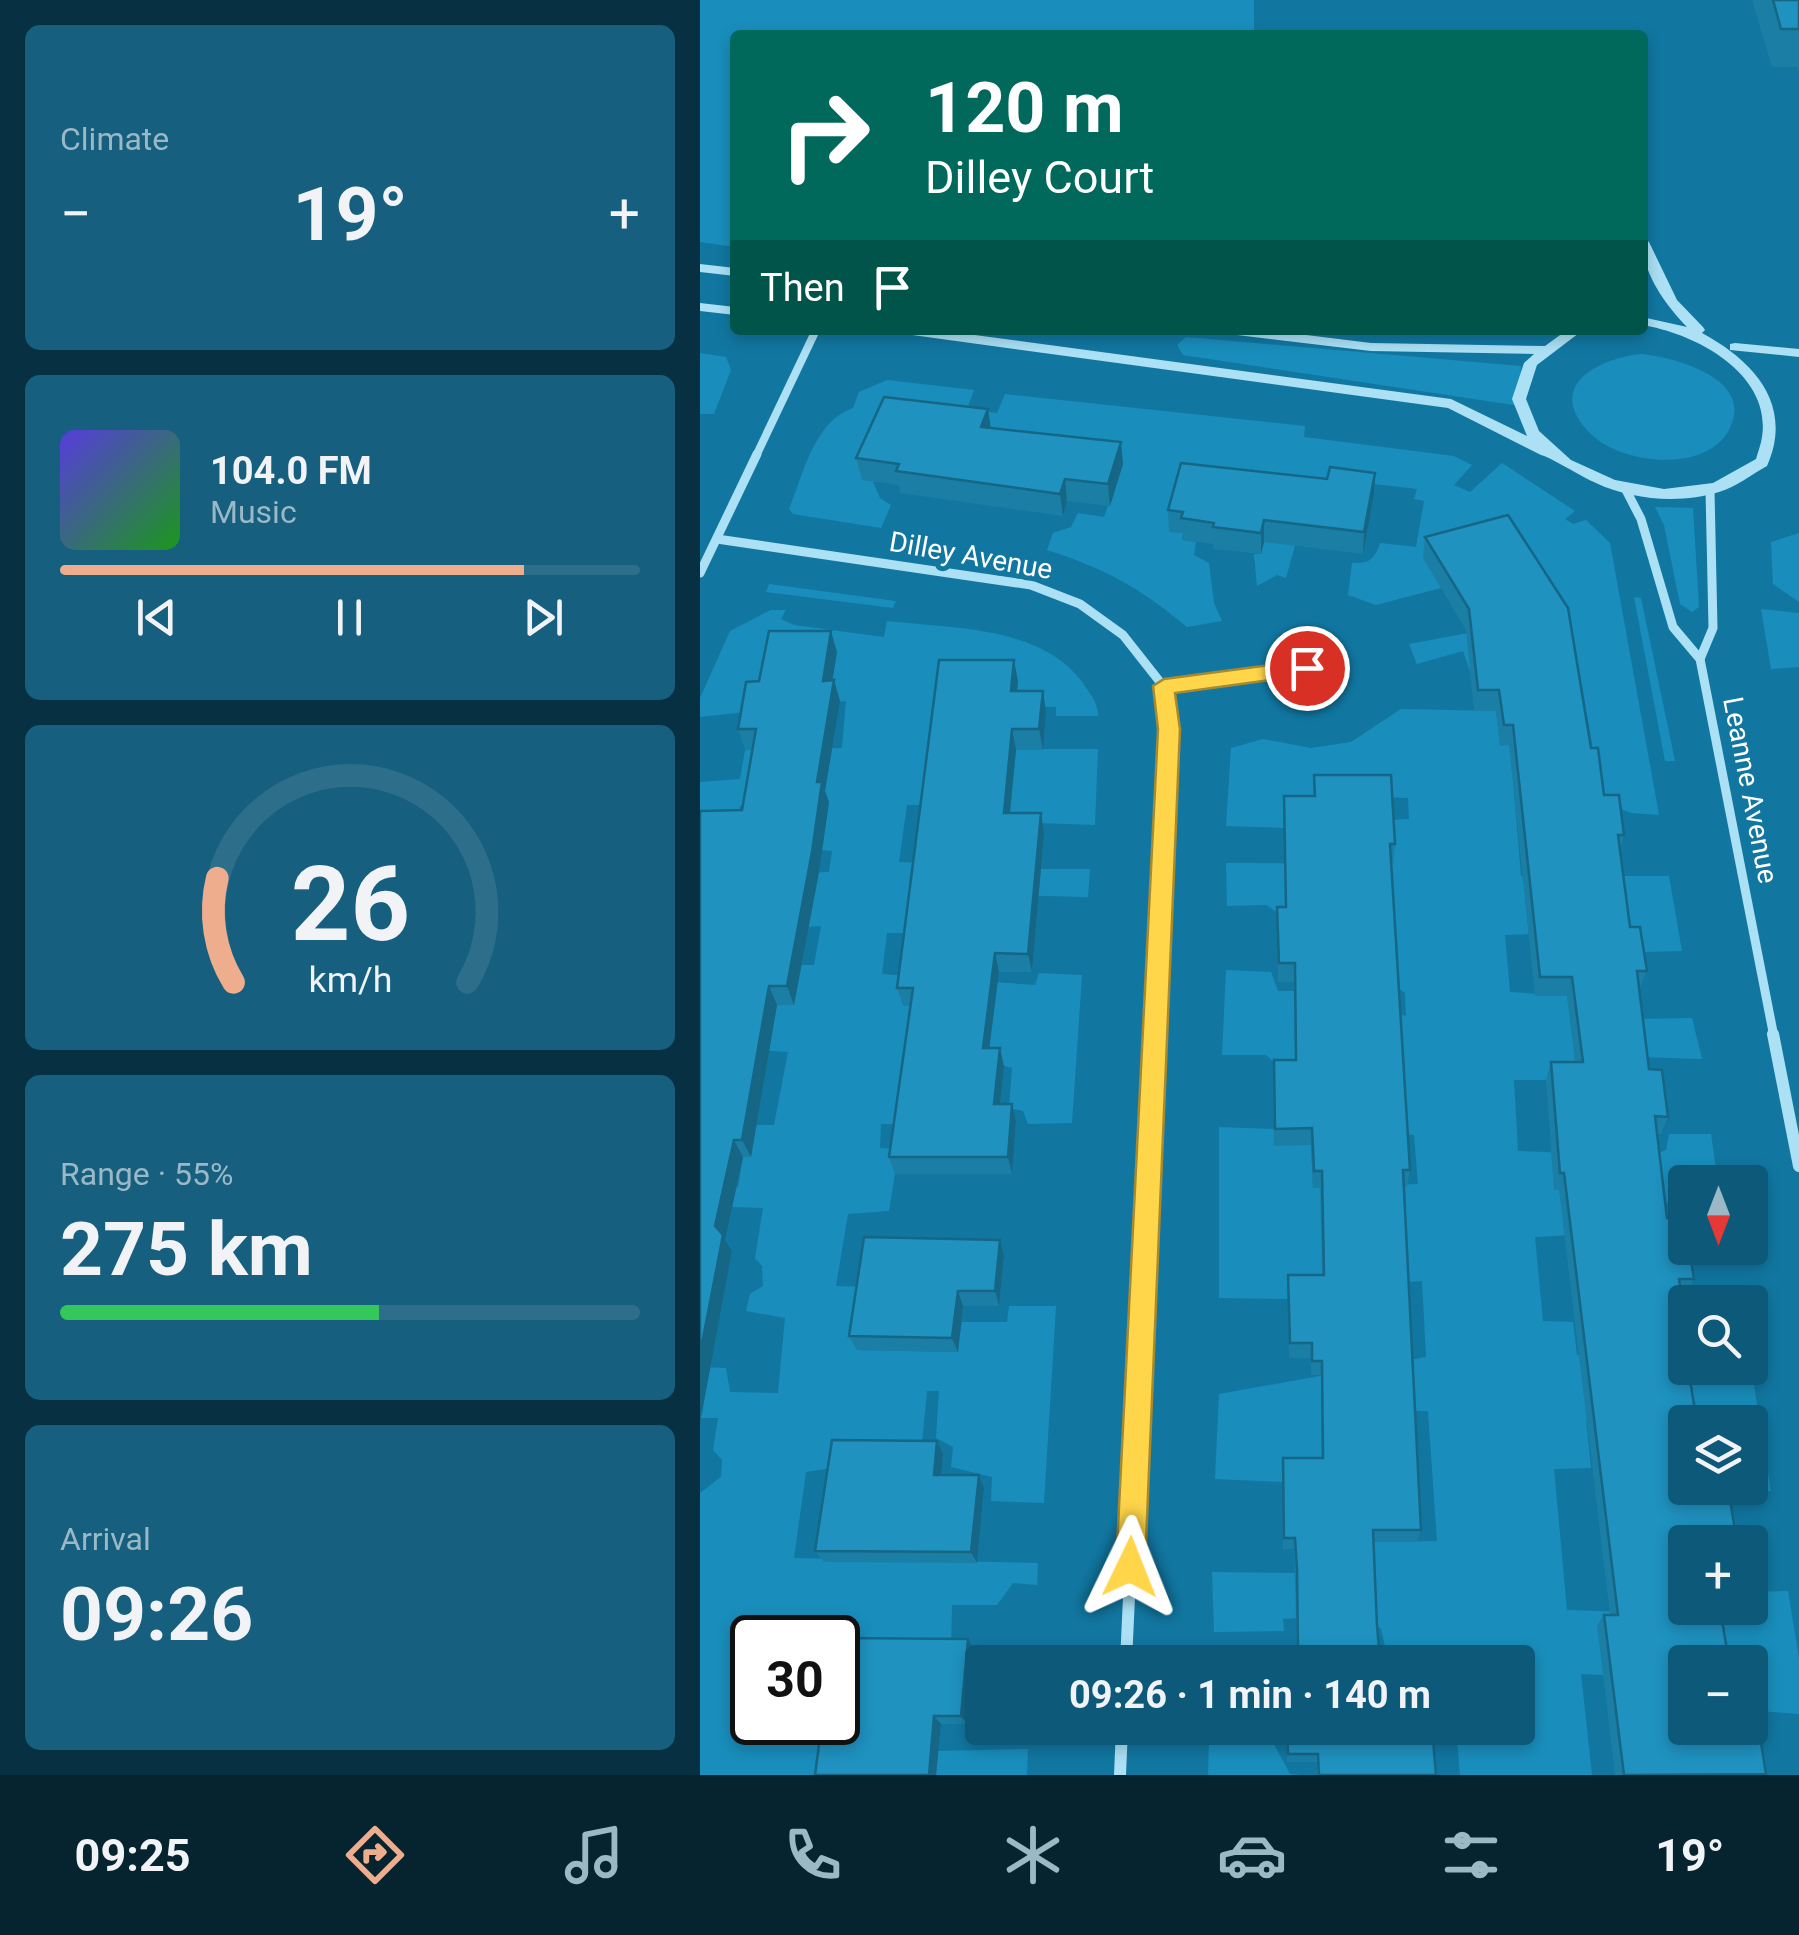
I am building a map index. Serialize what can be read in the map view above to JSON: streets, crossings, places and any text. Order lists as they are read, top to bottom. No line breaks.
{"streets":{"street":["Dilley Avenue","Leanne Avenue"]},"north":"bottom","page":{"tile":["Climate",["Range · 55%","275 km"],["Arrival","09:26"]],"turn":["120 m","Dilley Court"],"heat":["−","19°","+"],"then":"Then","song":["104.0 FM","Music"],"map_buttons":["+","−"],"limit":"30","trip":"09:26 · 1 min · 140 m","tabs":["09:25","19°"],"gauge":["26","km/h"]}}
